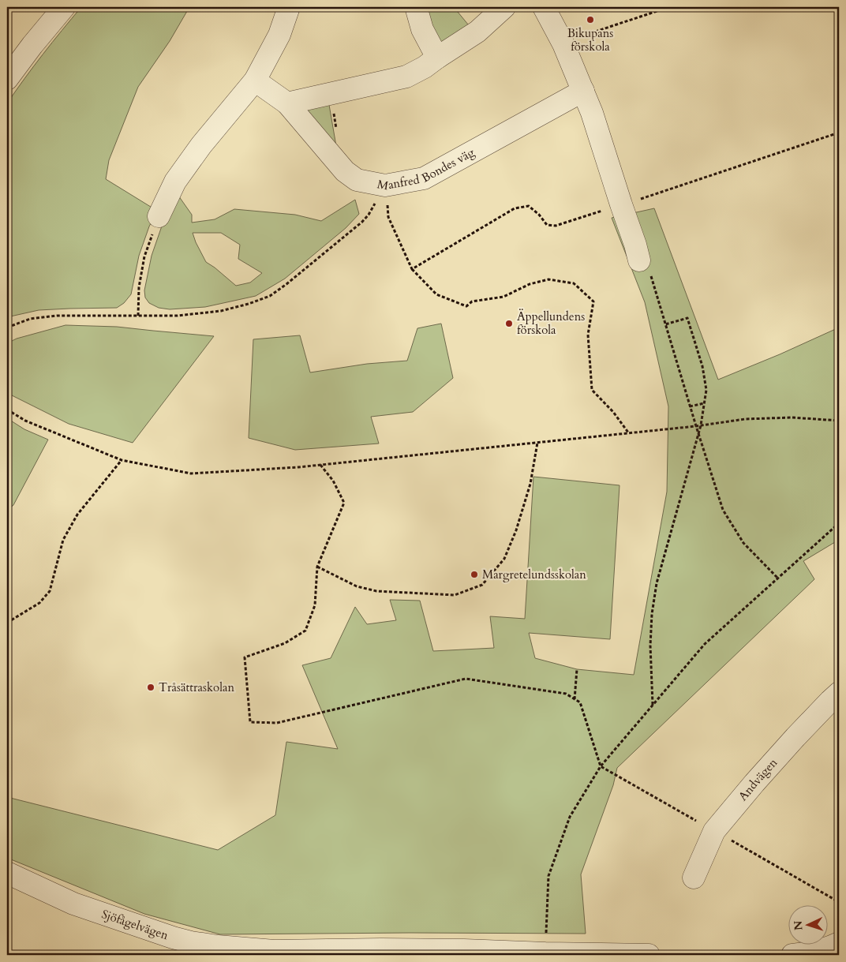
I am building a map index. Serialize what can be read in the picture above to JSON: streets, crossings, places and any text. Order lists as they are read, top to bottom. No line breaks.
{"streets":{"street":["Manfred Bondes väg","Andvägen","Sjöfågelvägen"]},"places":["Bikupans förskola","Äppellundens förskola","Margretelundsskolan","Tråsättraskolan"],"north":"left"}
